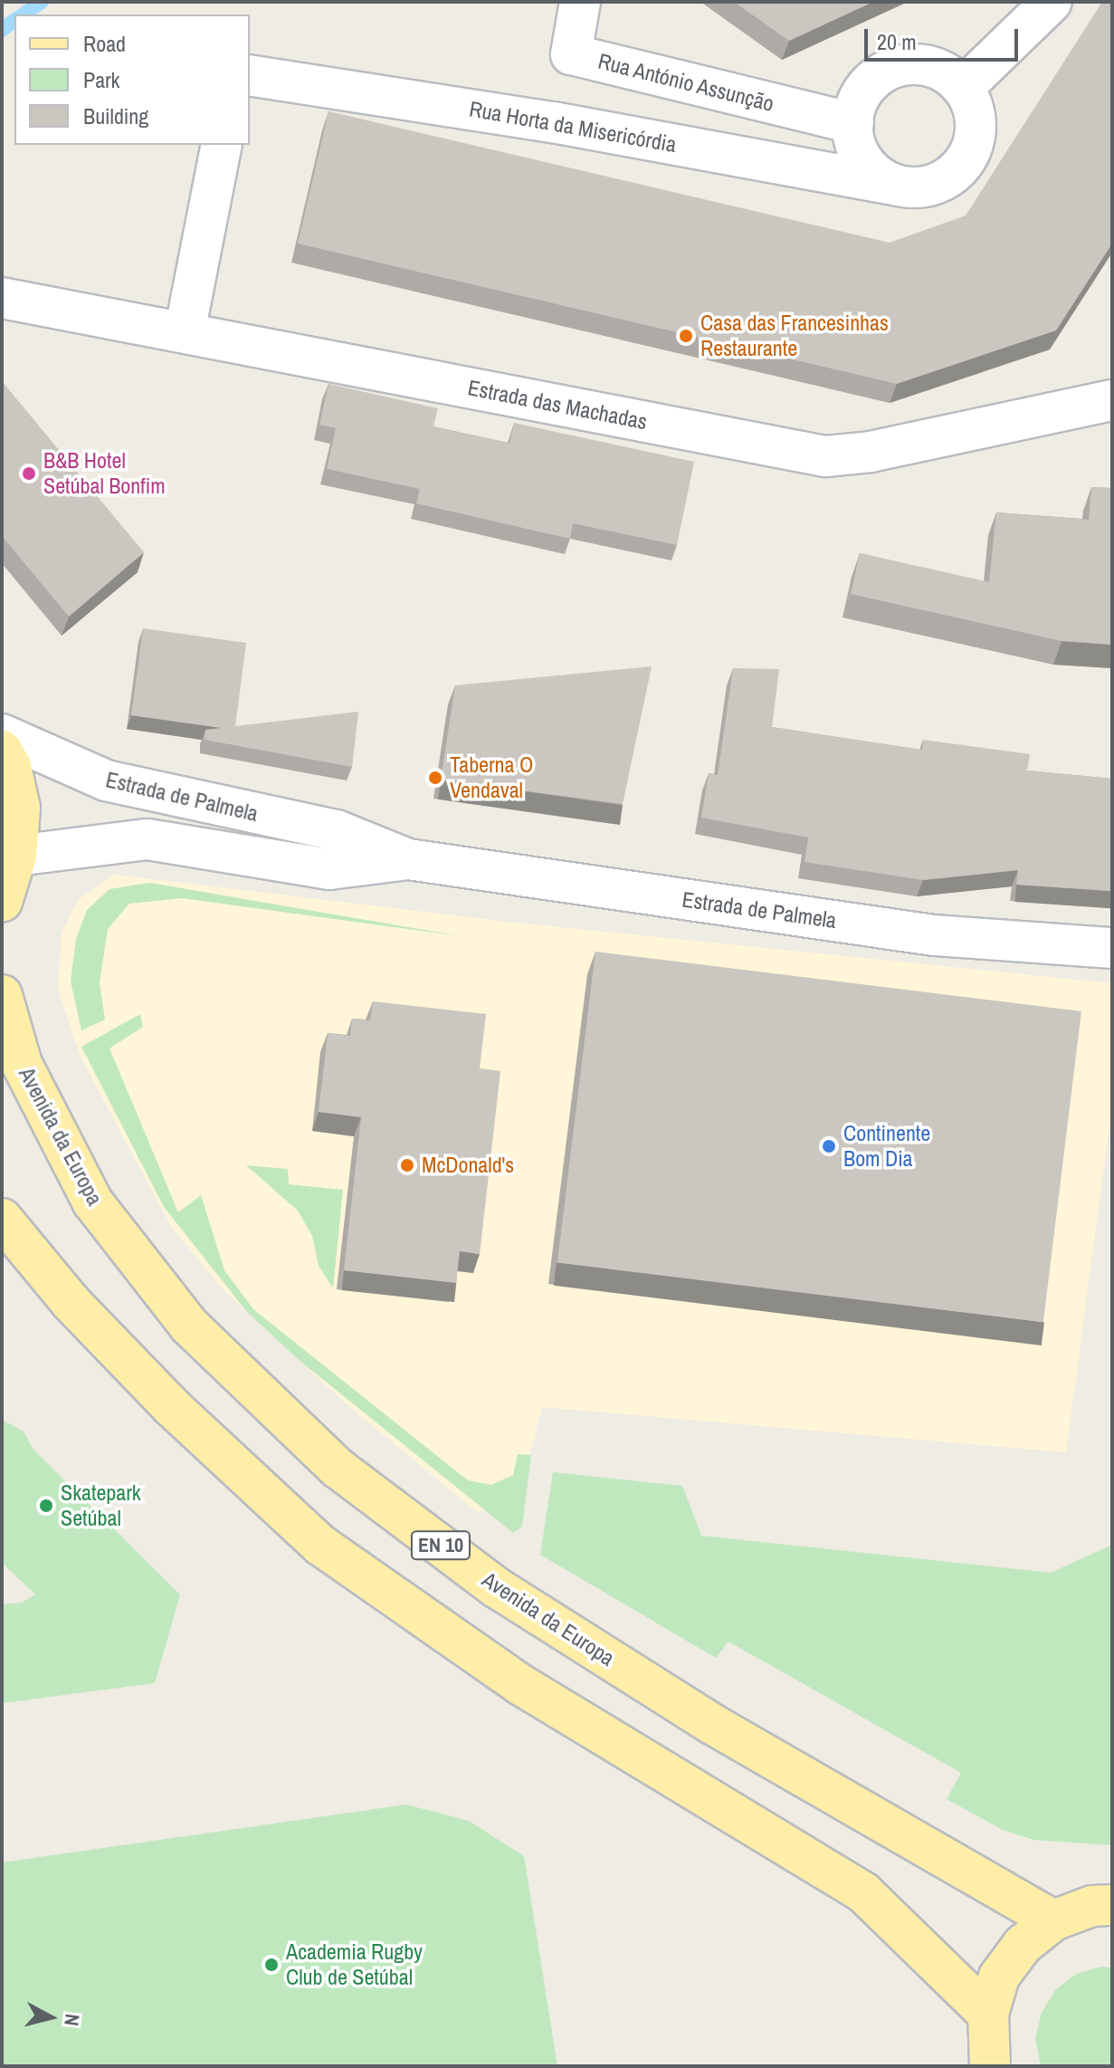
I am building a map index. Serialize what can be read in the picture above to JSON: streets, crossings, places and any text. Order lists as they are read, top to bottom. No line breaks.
{"streets":{"main road":["Avenida da Europa","EN 10"],"street":["Rua António Assunção","Rua Horta da Misericórdia","Estrada das Machadas","Estrada de Palmela"]},"crossings":[["Rua António Assunção","Rua Horta da Misericórdia"]],"places":["Casa das Francesinhas Restaurante","B&B Hotel Setúbal Bonfim","Taberna O Vendaval","Continente Bom Dia","McDonald's","Skatepark Setúbal","Academia Rugby Club de Setúbal"],"legend":["Road","Park","Building"],"scale_bar":"20 m","north":"right"}
